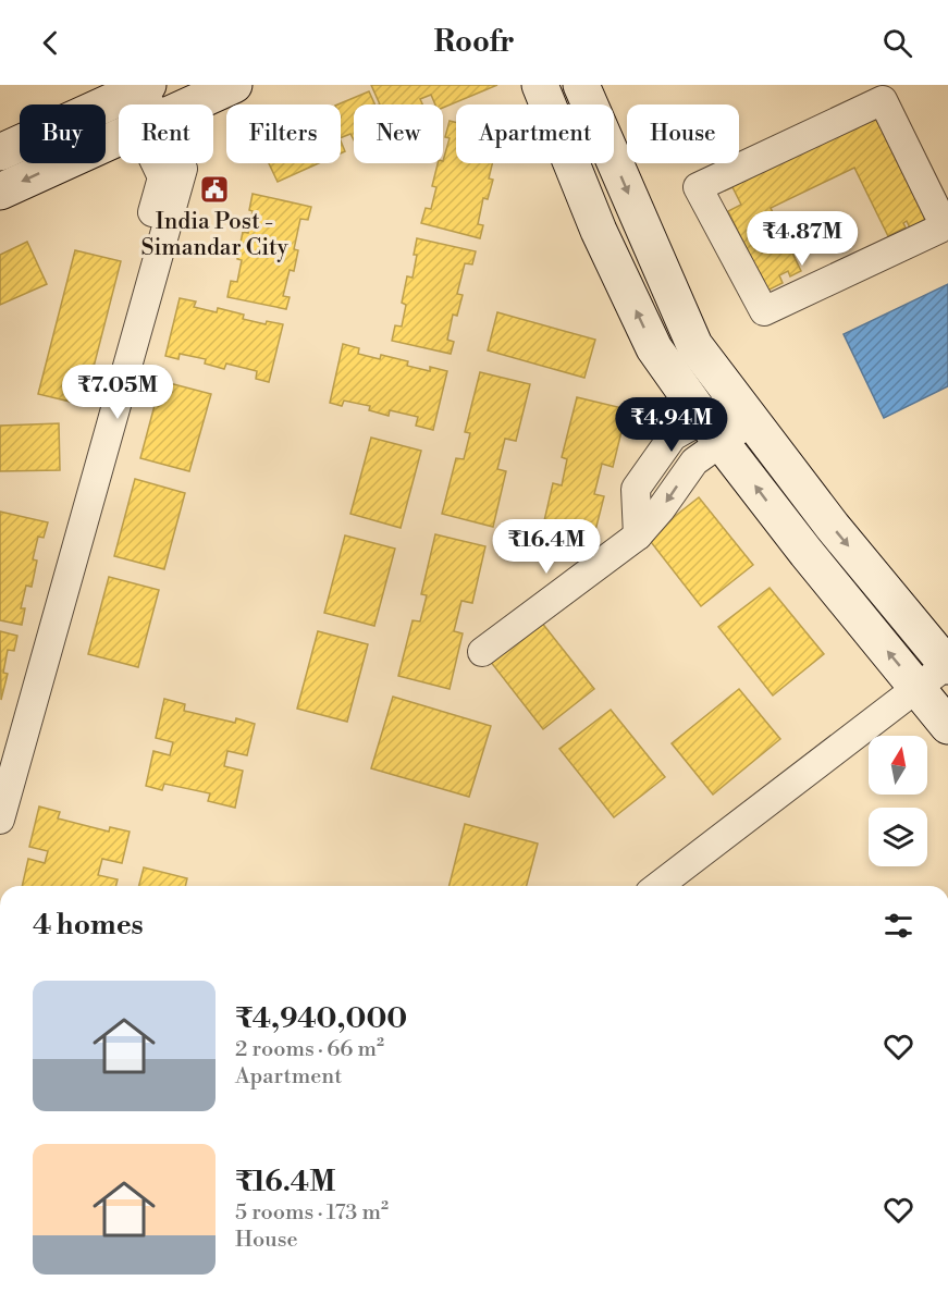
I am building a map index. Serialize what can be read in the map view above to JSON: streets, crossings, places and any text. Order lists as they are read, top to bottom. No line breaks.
{"places":{"public building":["India Post - Simandar City"]},"north":"top","page":{"header":"Roofr","chip":["Buy","Rent","Filters","New","Apartment","House"],"price":["₹4.87M","₹7.05M","₹4.94M","₹16.4M"],"heading":"4 homes","list":[{"name":"₹4,940,000","note":"2 rooms · 66 m² · Apartment"},{"name":"₹16.4M","note":"5 rooms · 173 m² · House"}]}}
